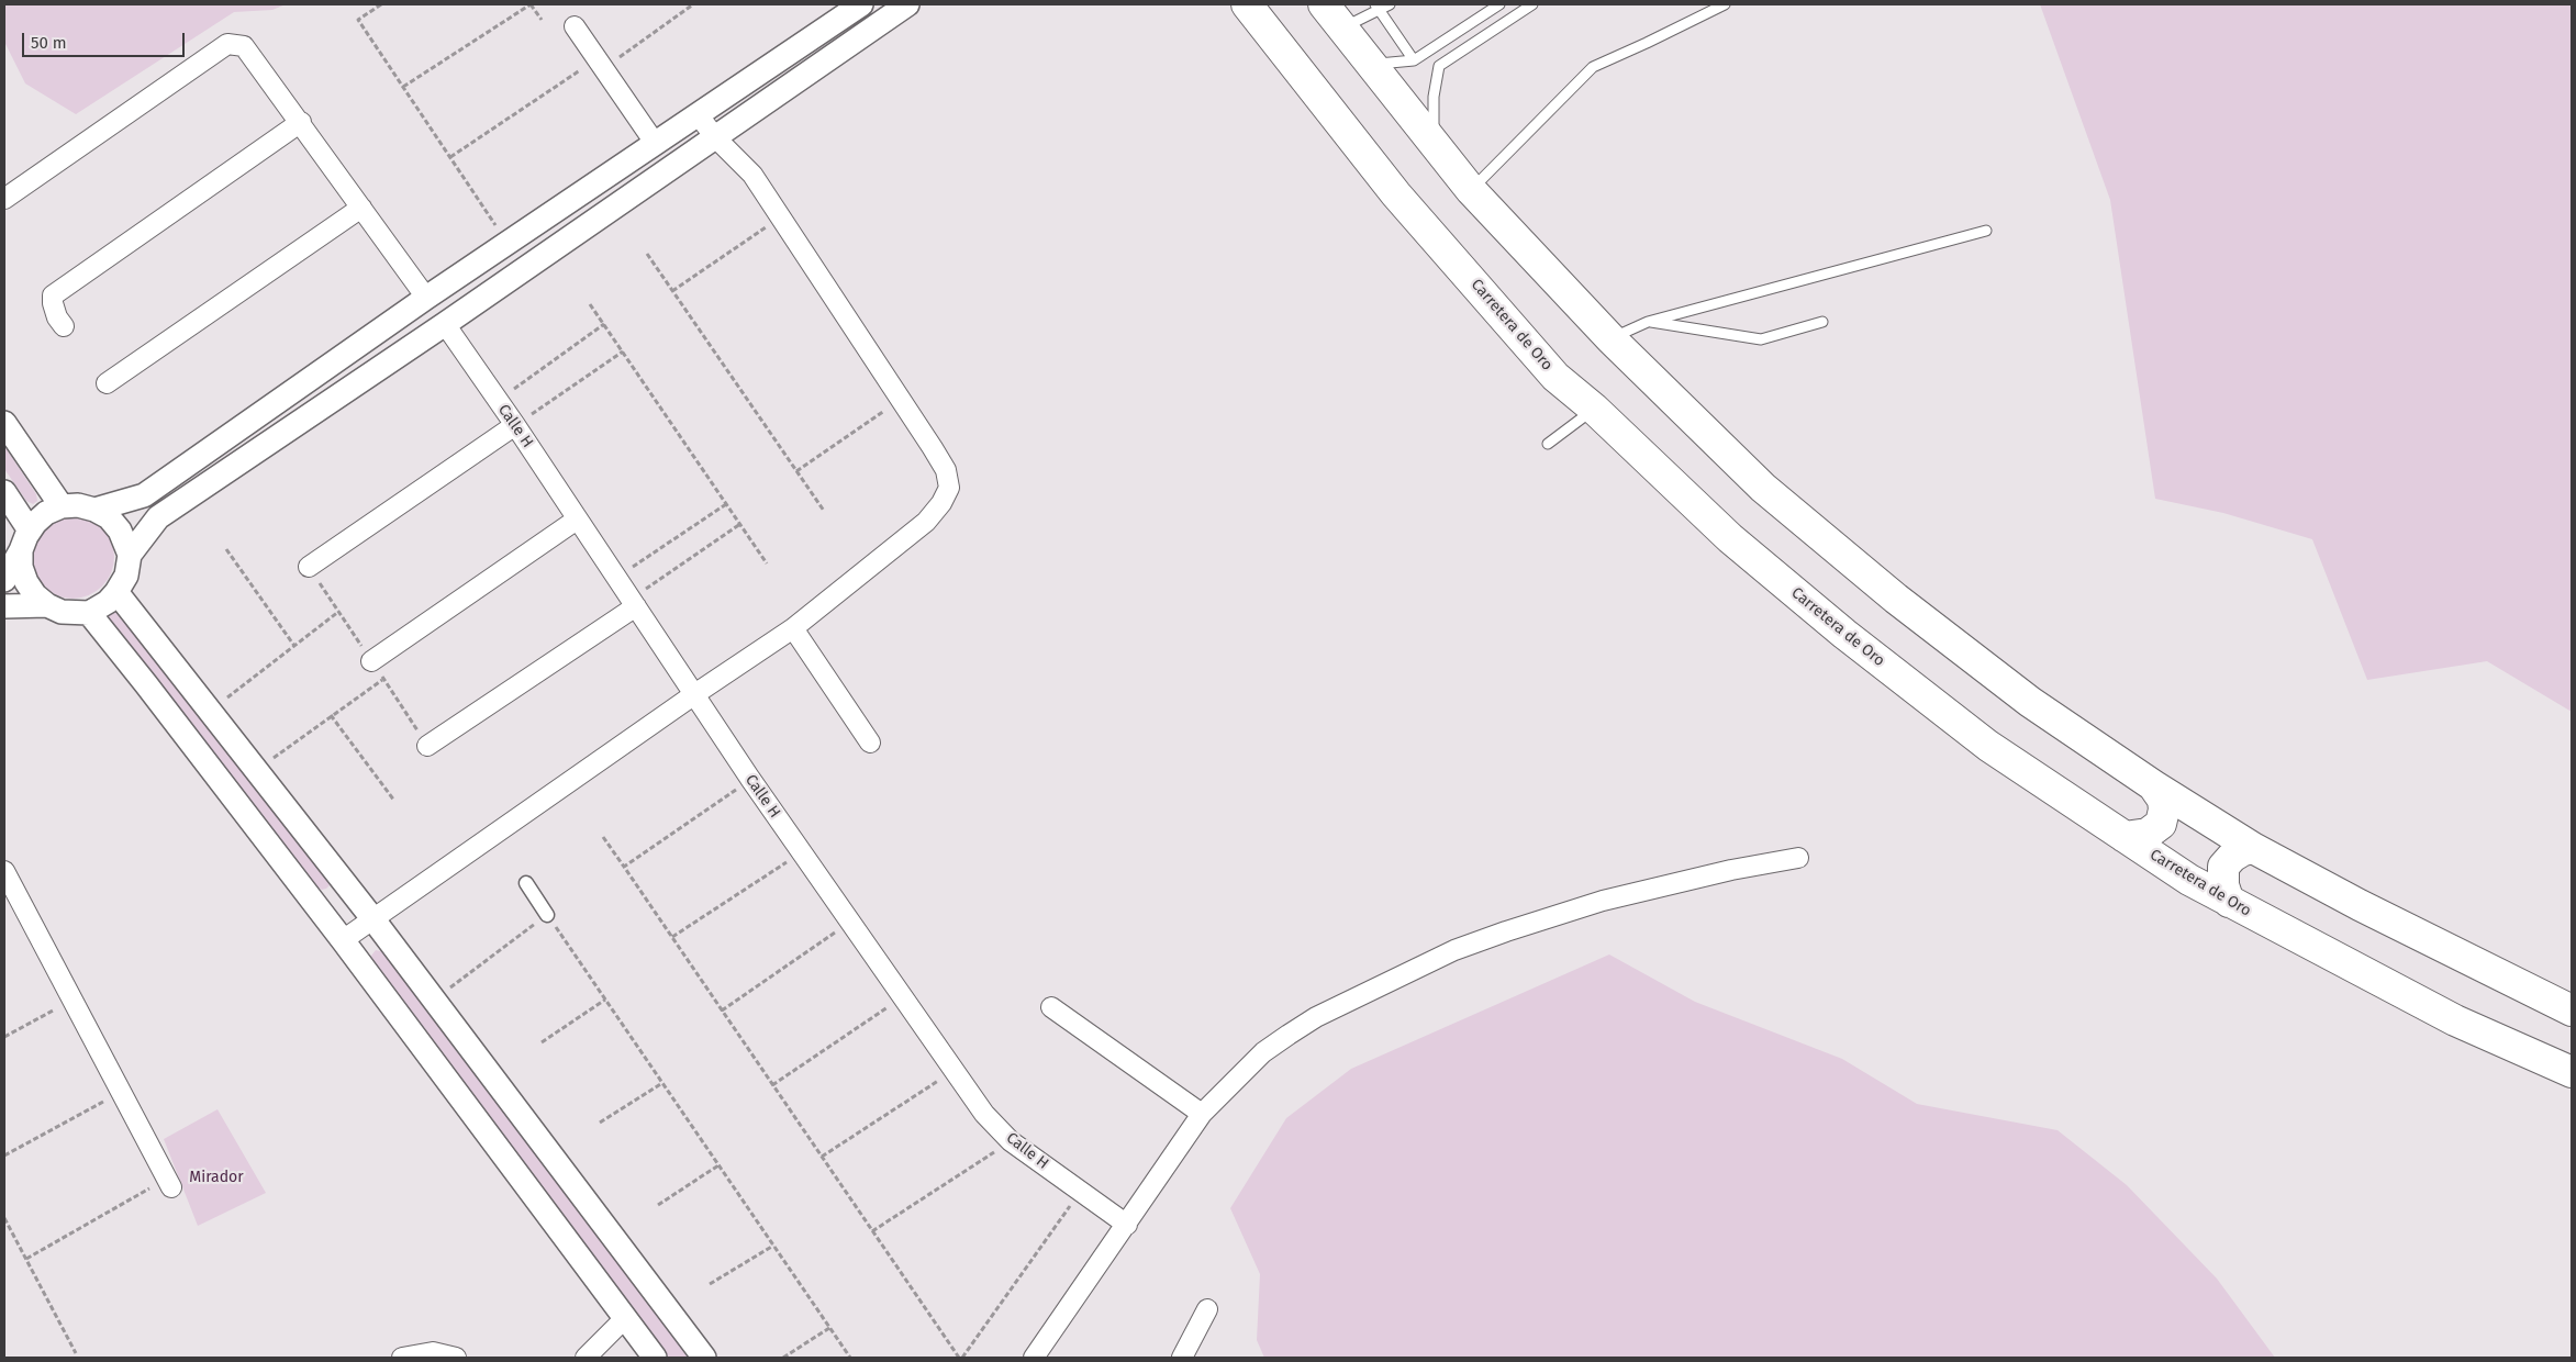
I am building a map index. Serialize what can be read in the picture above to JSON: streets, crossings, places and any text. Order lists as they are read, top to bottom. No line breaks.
{"streets":{"highway":["Carretera de Oro"],"street":["Calle H"]},"parks":["Mirador"],"scale_bar":"50 m"}
